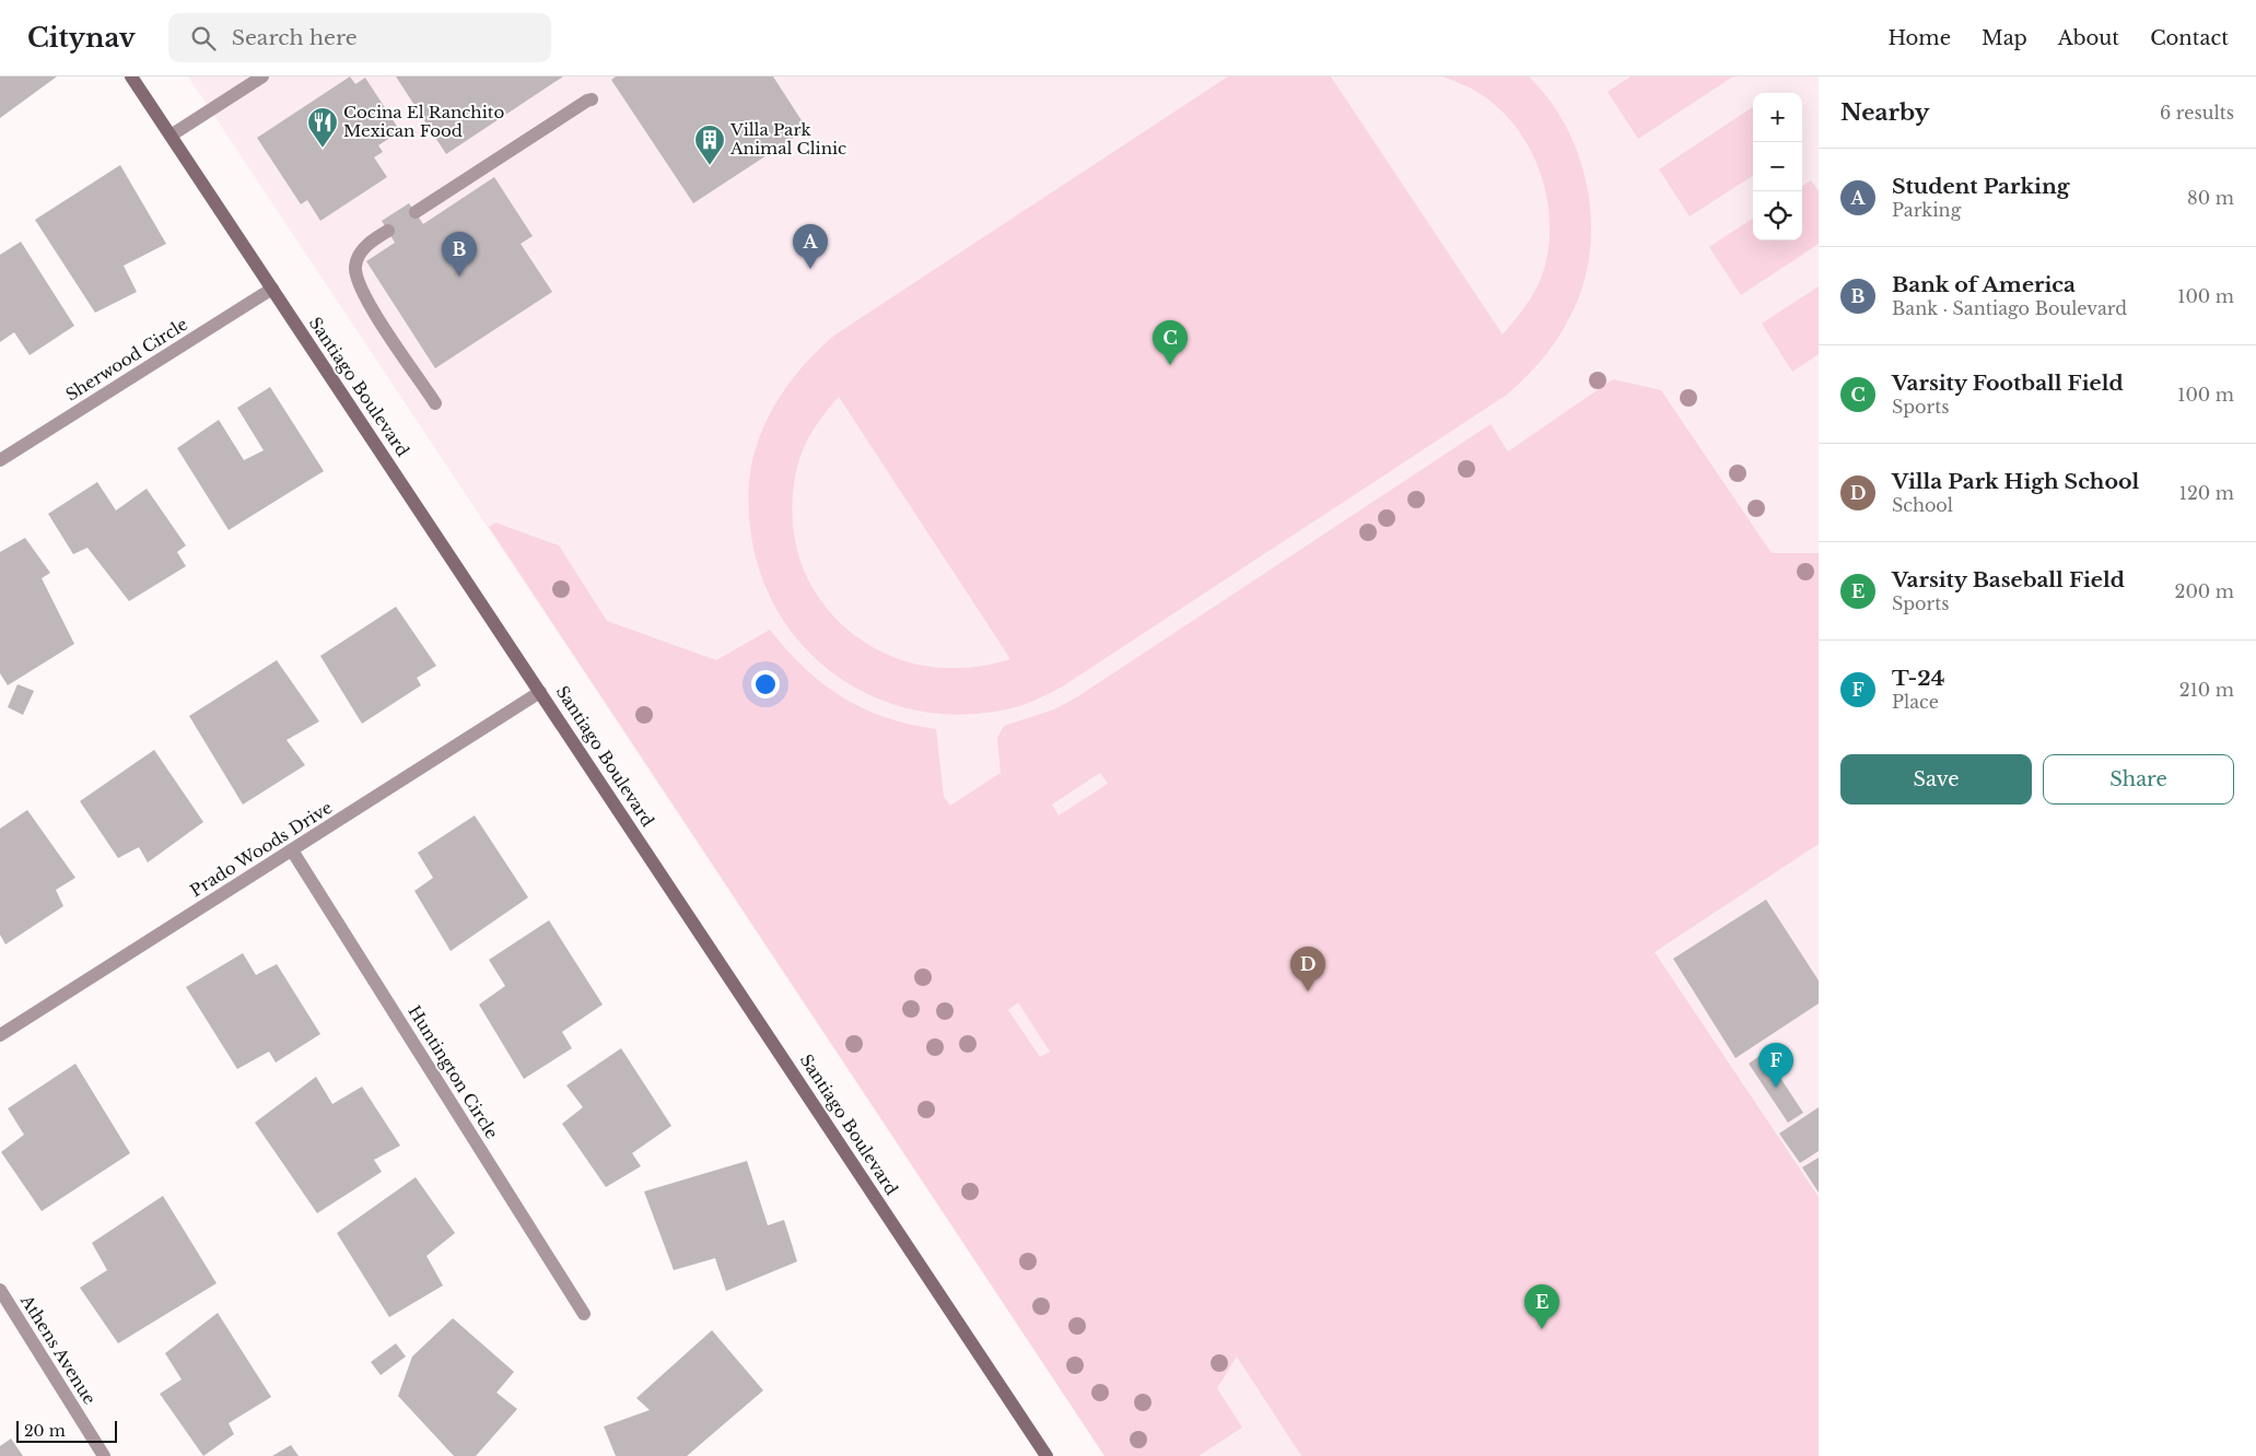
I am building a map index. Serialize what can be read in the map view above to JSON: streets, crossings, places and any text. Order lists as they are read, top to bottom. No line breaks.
{"streets":{"street":["Sherwood Circle","Santiago Boulevard","Prado Woods Drive","Huntington Circle","Athens Avenue"]},"crossings":[["Sherwood Circle","Santiago Boulevard"],["Santiago Boulevard","Prado Woods Drive"],["Prado Woods Drive","Huntington Circle"]],"places":{"restaurant":["Cocina El Ranchito Mexican Food"],"building":["Villa Park Animal Clinic"]},"scale_bar":"20 m","page":{"header":"Citynav","search":"Search here","nav":["Home","Map","About","Contact"],"heading":["Nearby","6 results"],"map_buttons":["+","−"],"list":[{"mark":"A","name":"Student Parking","note":"Parking","value":"80 m"},{"mark":"B","name":"Bank of America","note":"Bank · Santiago Boulevard","value":"100 m"},{"mark":"C","name":"Varsity Football Field","note":"Sports","value":"100 m"},{"mark":"D","name":"Villa Park High School","note":"School","value":"120 m"},{"mark":"E","name":"Varsity Baseball Field","note":"Sports","value":"200 m"},{"mark":"F","name":"T-24","note":"Place","value":"210 m"}],"pins":["A","B","C","D","F","E"],"buttons":["Save","Share"],"scale":"20 m"}}
